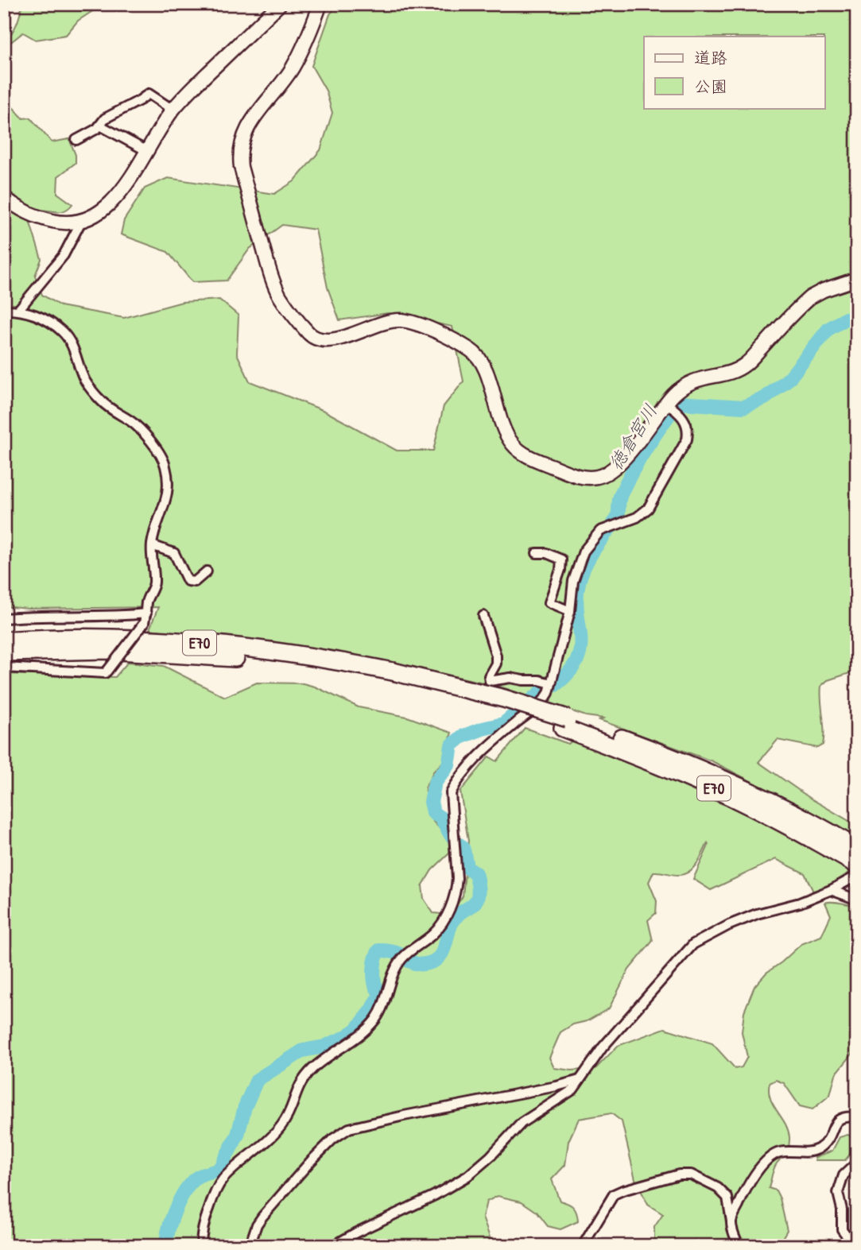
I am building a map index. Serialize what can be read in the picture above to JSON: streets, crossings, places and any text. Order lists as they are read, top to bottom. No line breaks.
{"streets":{"highway":["E70"]},"water":["徳倉宮川"],"legend":["道路","公園"]}
